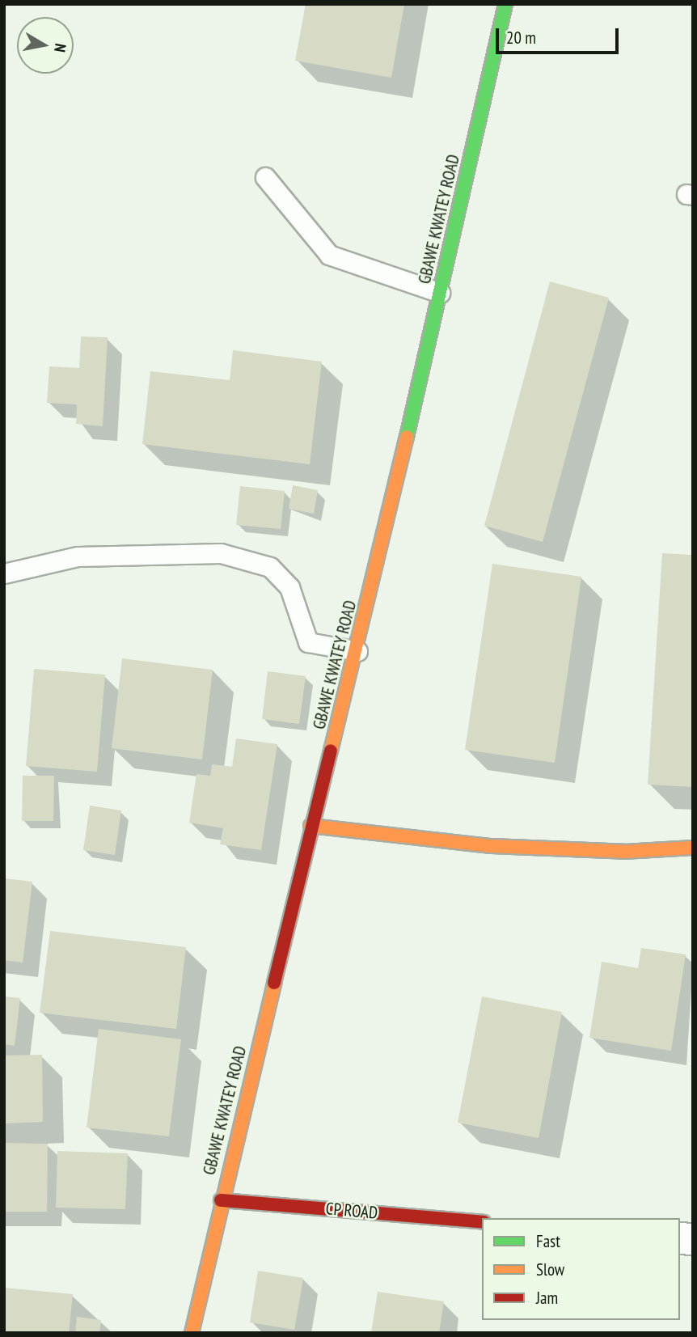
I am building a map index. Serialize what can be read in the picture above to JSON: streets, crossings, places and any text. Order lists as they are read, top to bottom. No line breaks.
{"streets":{"street":["GBAWE KWATEY ROAD","CP ROAD"]},"crossings":[["GBAWE KWATEY ROAD","CP ROAD"]],"legend":["Fast","Slow","Jam"],"scale_bar":"20 m","north":"right"}
